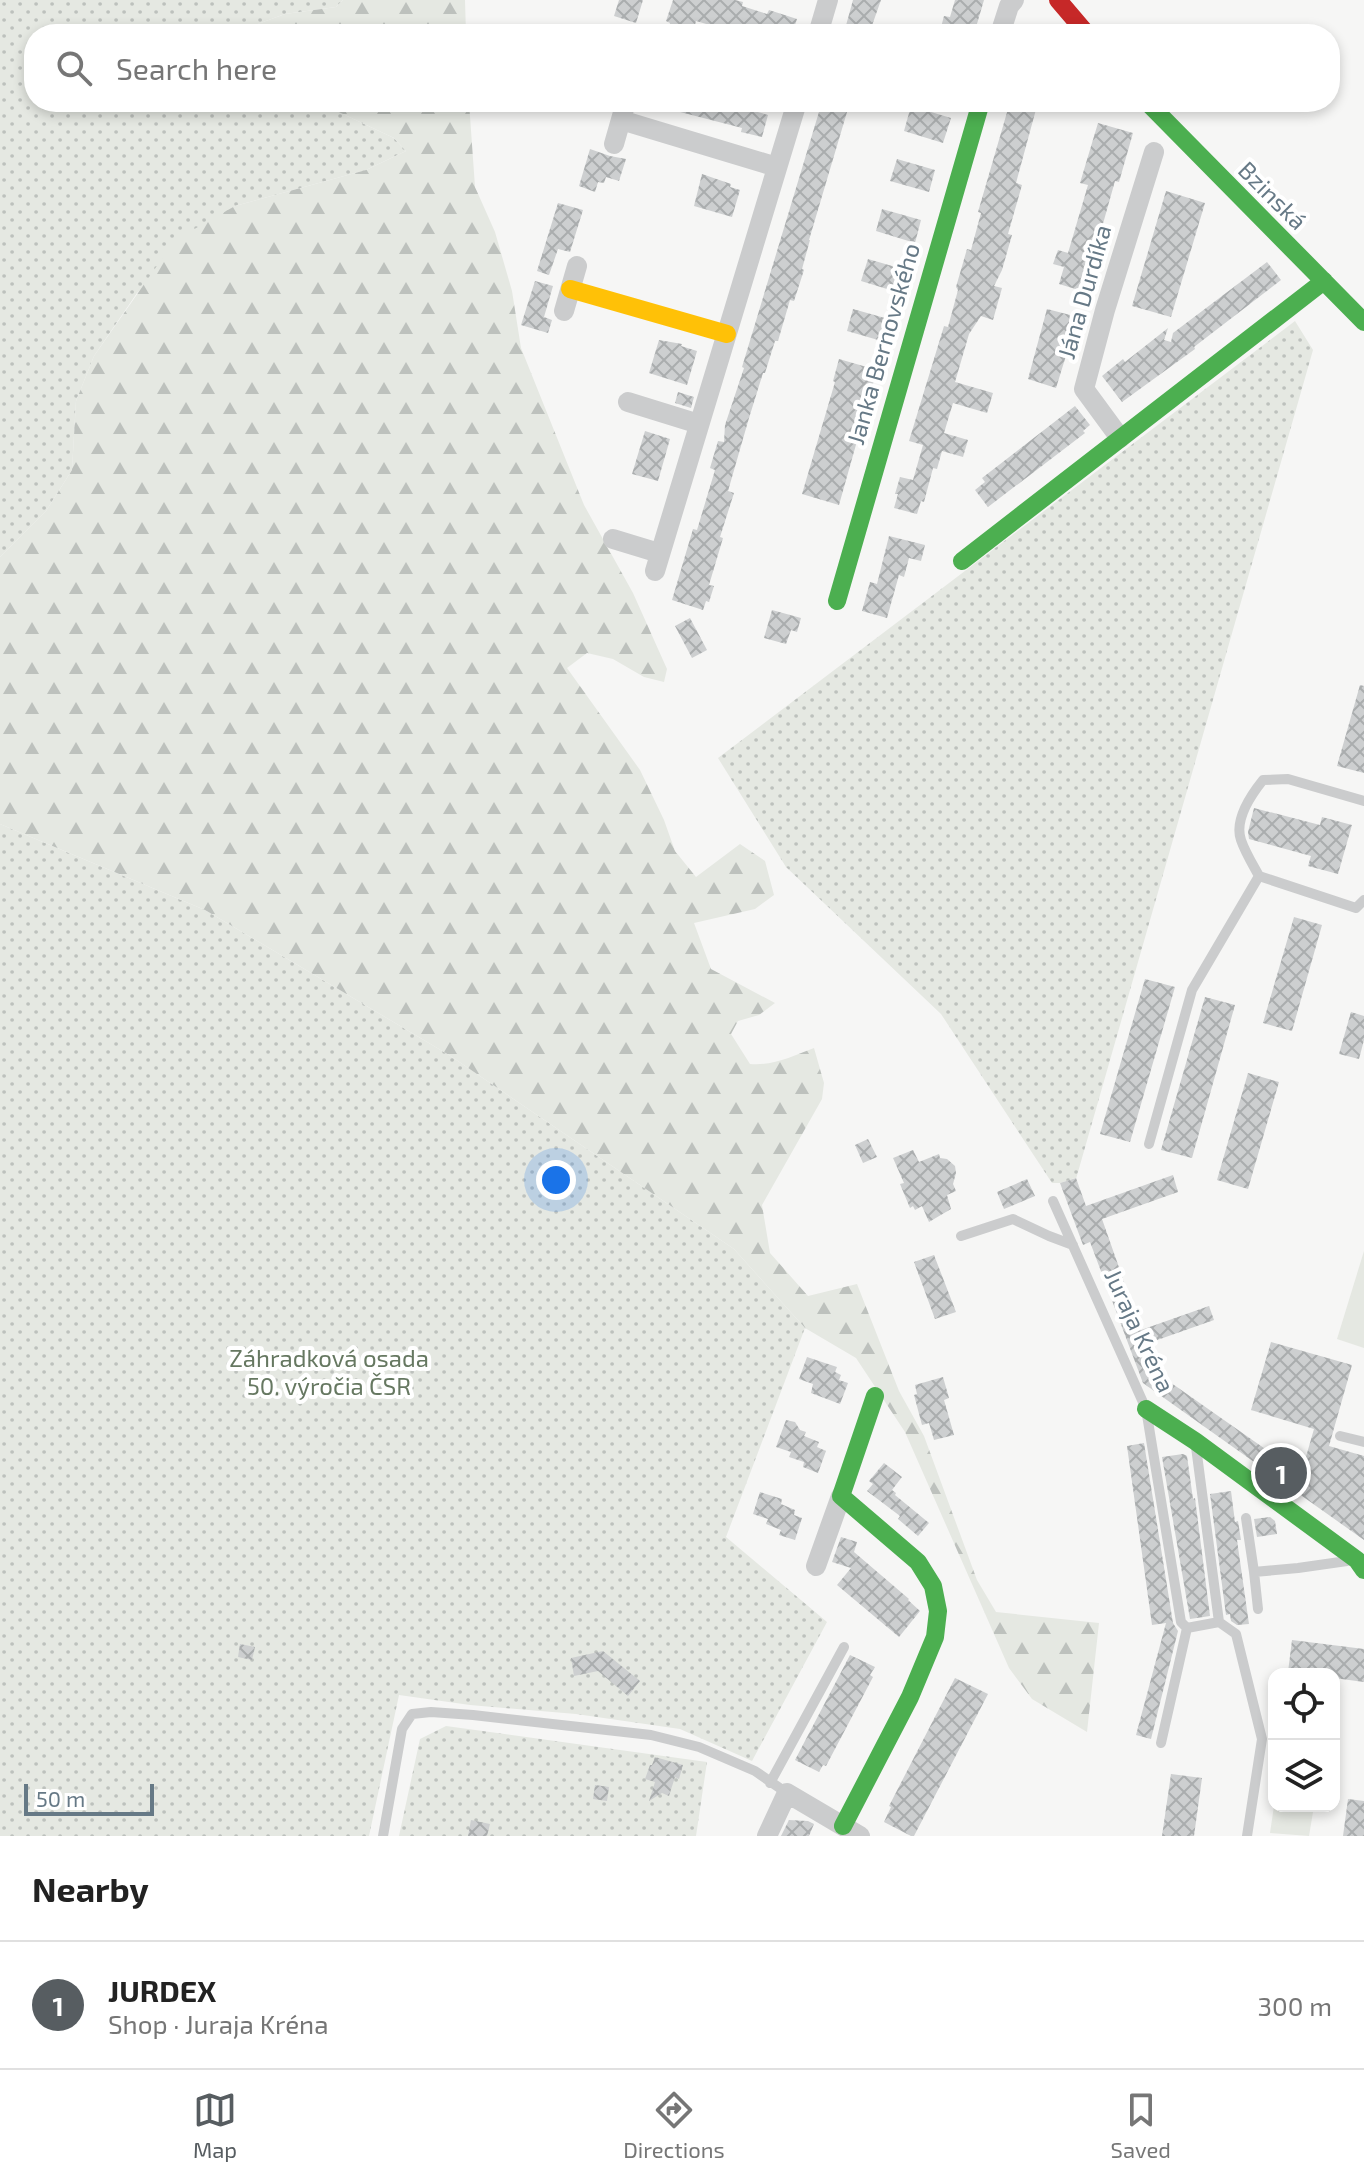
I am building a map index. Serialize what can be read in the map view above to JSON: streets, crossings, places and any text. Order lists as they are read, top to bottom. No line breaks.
{"streets":{"street":["Bzinská","Jána Durdíka","Janka Bernovského","Juraja Kréna"]},"parks":["Záhradková osada 50. výročia ČSR"],"scale_bar":"50 m","page":{"search":"Search here","pins":"1","scale":"50 m","heading":"Nearby","list":[{"mark":"1","name":"JURDEX","note":"Shop · Juraja Kréna","value":"300 m"}],"nav":["Map","Directions","Saved"]}}
